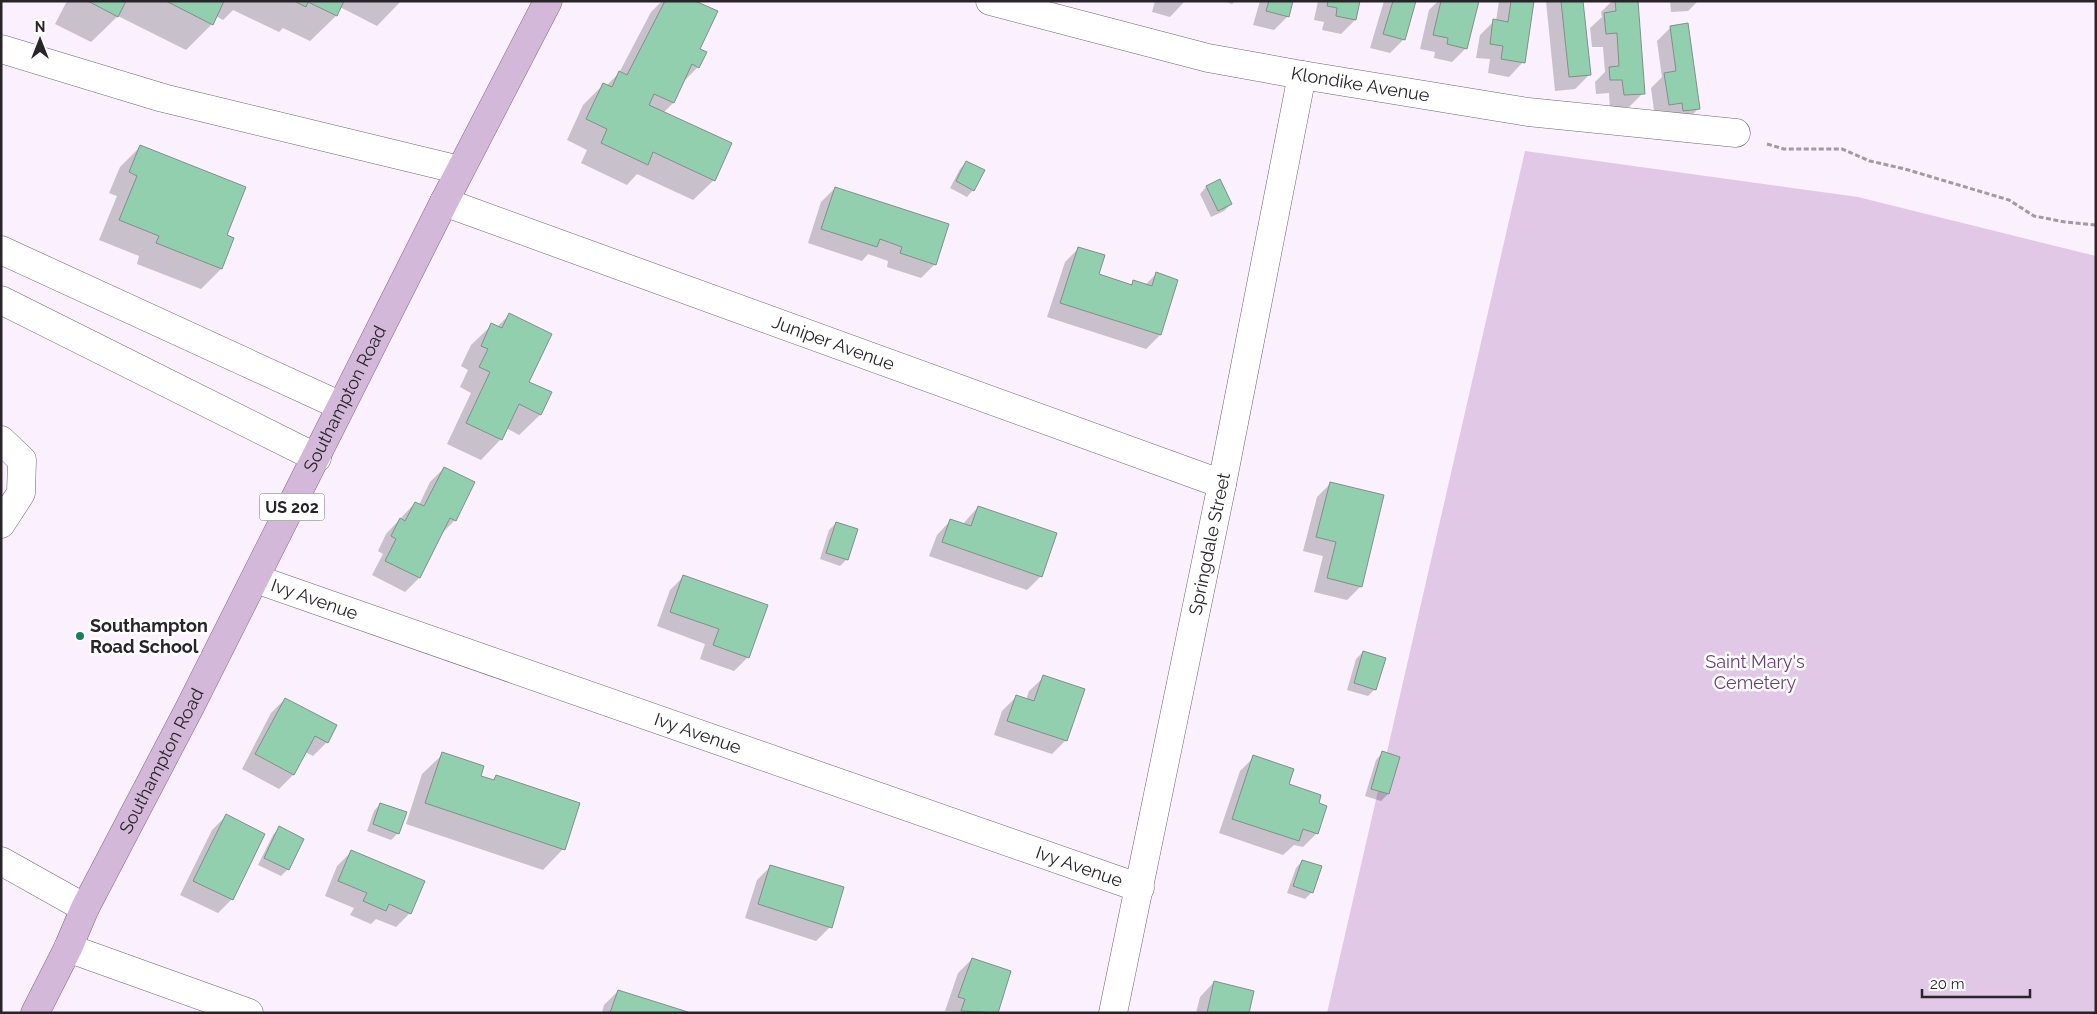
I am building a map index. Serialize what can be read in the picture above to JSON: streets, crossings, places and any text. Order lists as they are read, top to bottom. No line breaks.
{"streets":{"main road":["Southampton Road","US 202"],"street":["Klondike Avenue","Juniper Avenue","Springdale Street","Ivy Avenue"]},"crossings":[["Klondike Avenue","Springdale Street"],["Juniper Avenue","Southampton Road"],["Juniper Avenue","Springdale Street"],["Southampton Road","Ivy Avenue"],["Springdale Street","Ivy Avenue"]],"parks":["Saint Mary's Cemetery"],"places":["Southampton Road School"],"scale_bar":"20 m","north":"top"}
